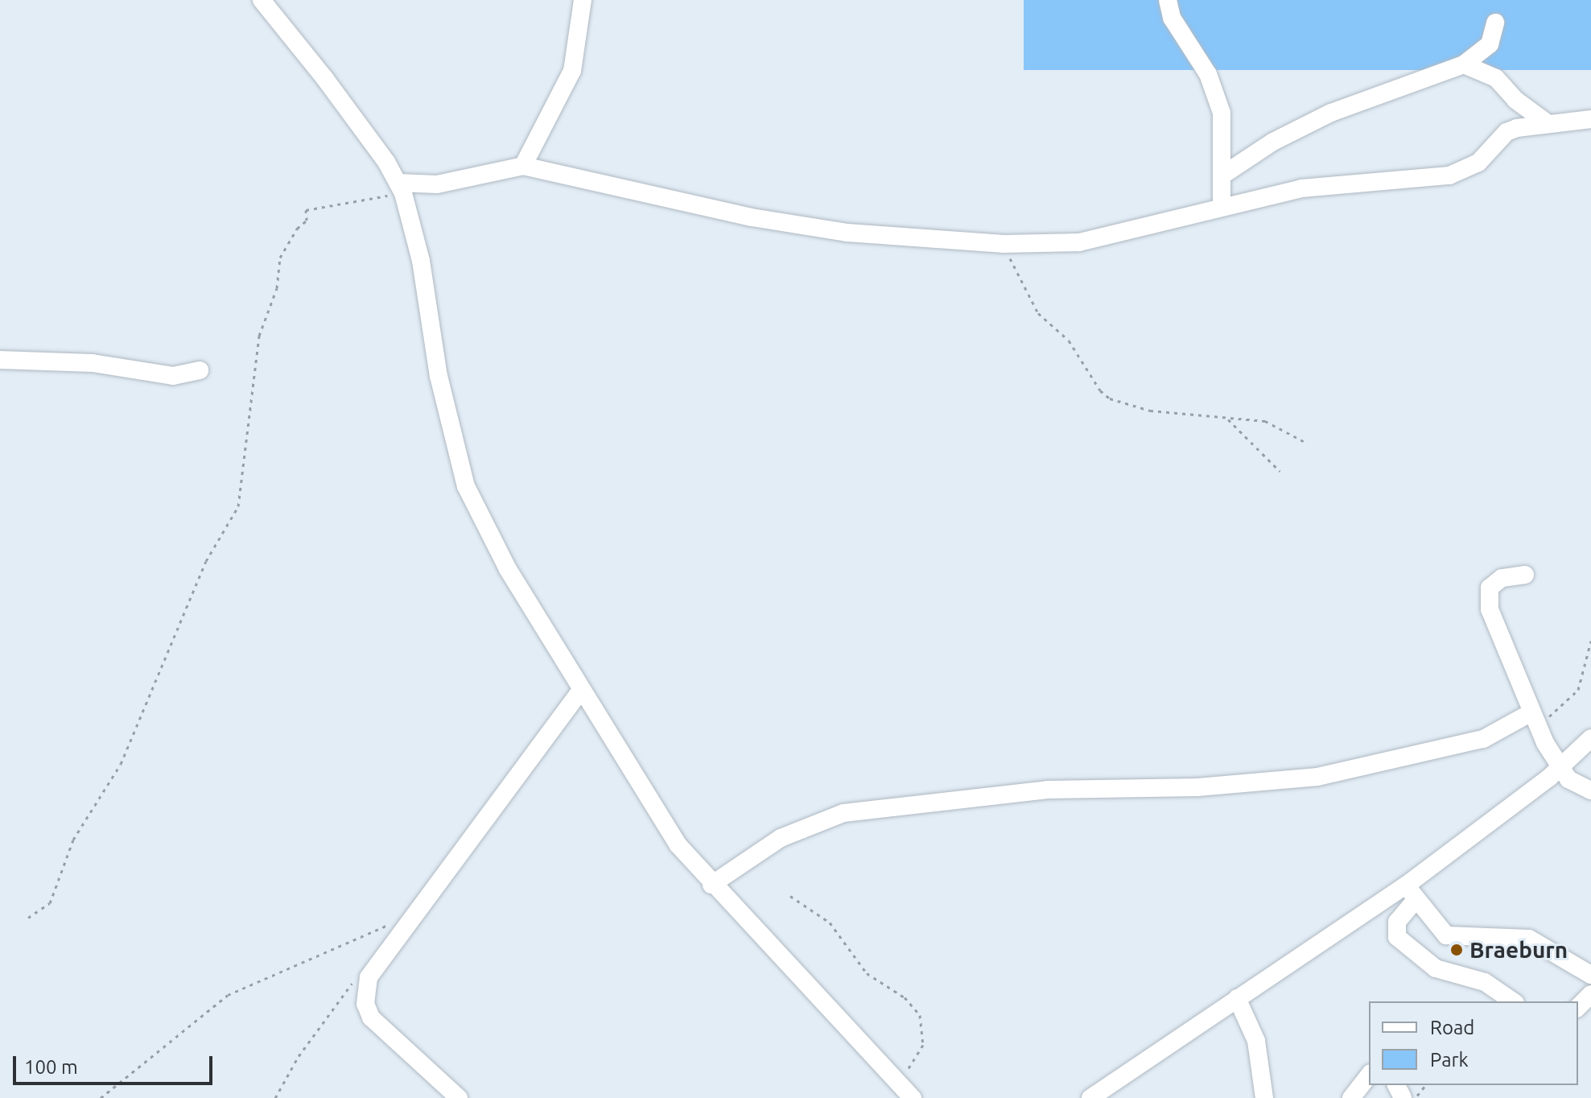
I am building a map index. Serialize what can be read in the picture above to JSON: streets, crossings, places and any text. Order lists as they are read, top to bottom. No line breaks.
{"places":["Braeburn"],"legend":["Road","Park"],"scale_bar":"100 m"}
